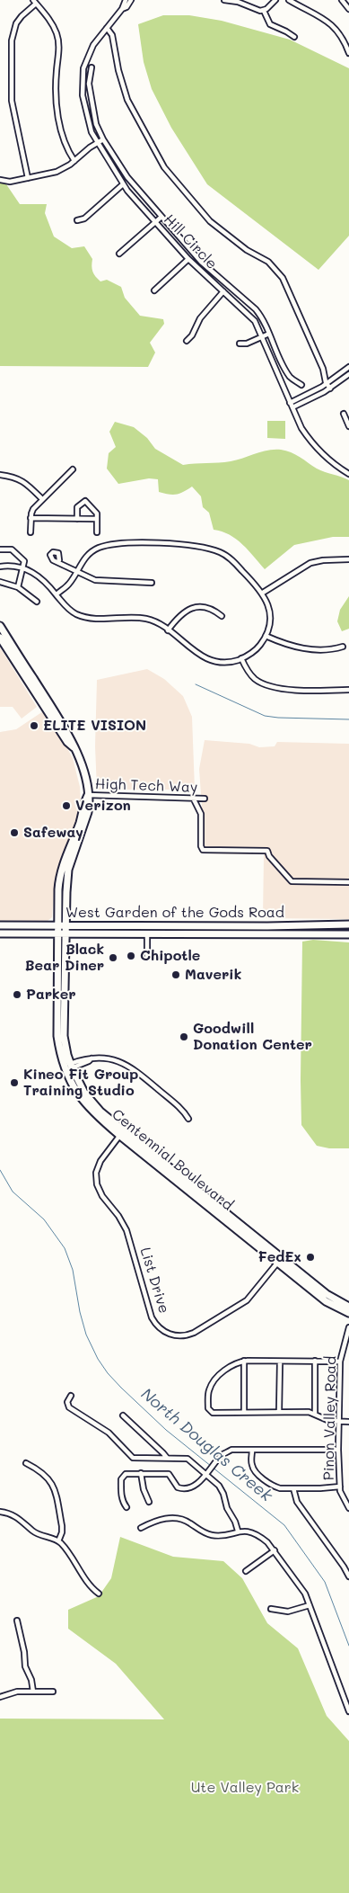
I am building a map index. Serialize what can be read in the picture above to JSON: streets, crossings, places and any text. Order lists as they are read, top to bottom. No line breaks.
{"streets":{"main road":["West Garden of the Gods Road","Centennial Boulevard"],"street":["Hill Circle","High Tech Way","List Drive","Pinon Valley Road"]},"crossings":[["High Tech Way","Centennial Boulevard"],["West Garden of the Gods Road","Centennial Boulevard"],["Centennial Boulevard","List Drive"]],"water":["North Douglas Creek"],"parks":["Ute Valley Park"],"places":["ELITE VISION","Verizon","Safeway","Chipotle","Black Bear Diner","Maverik","Parker","Goodwill Donation Center","Kineo Fit Group Training Studio","FedEx"]}
